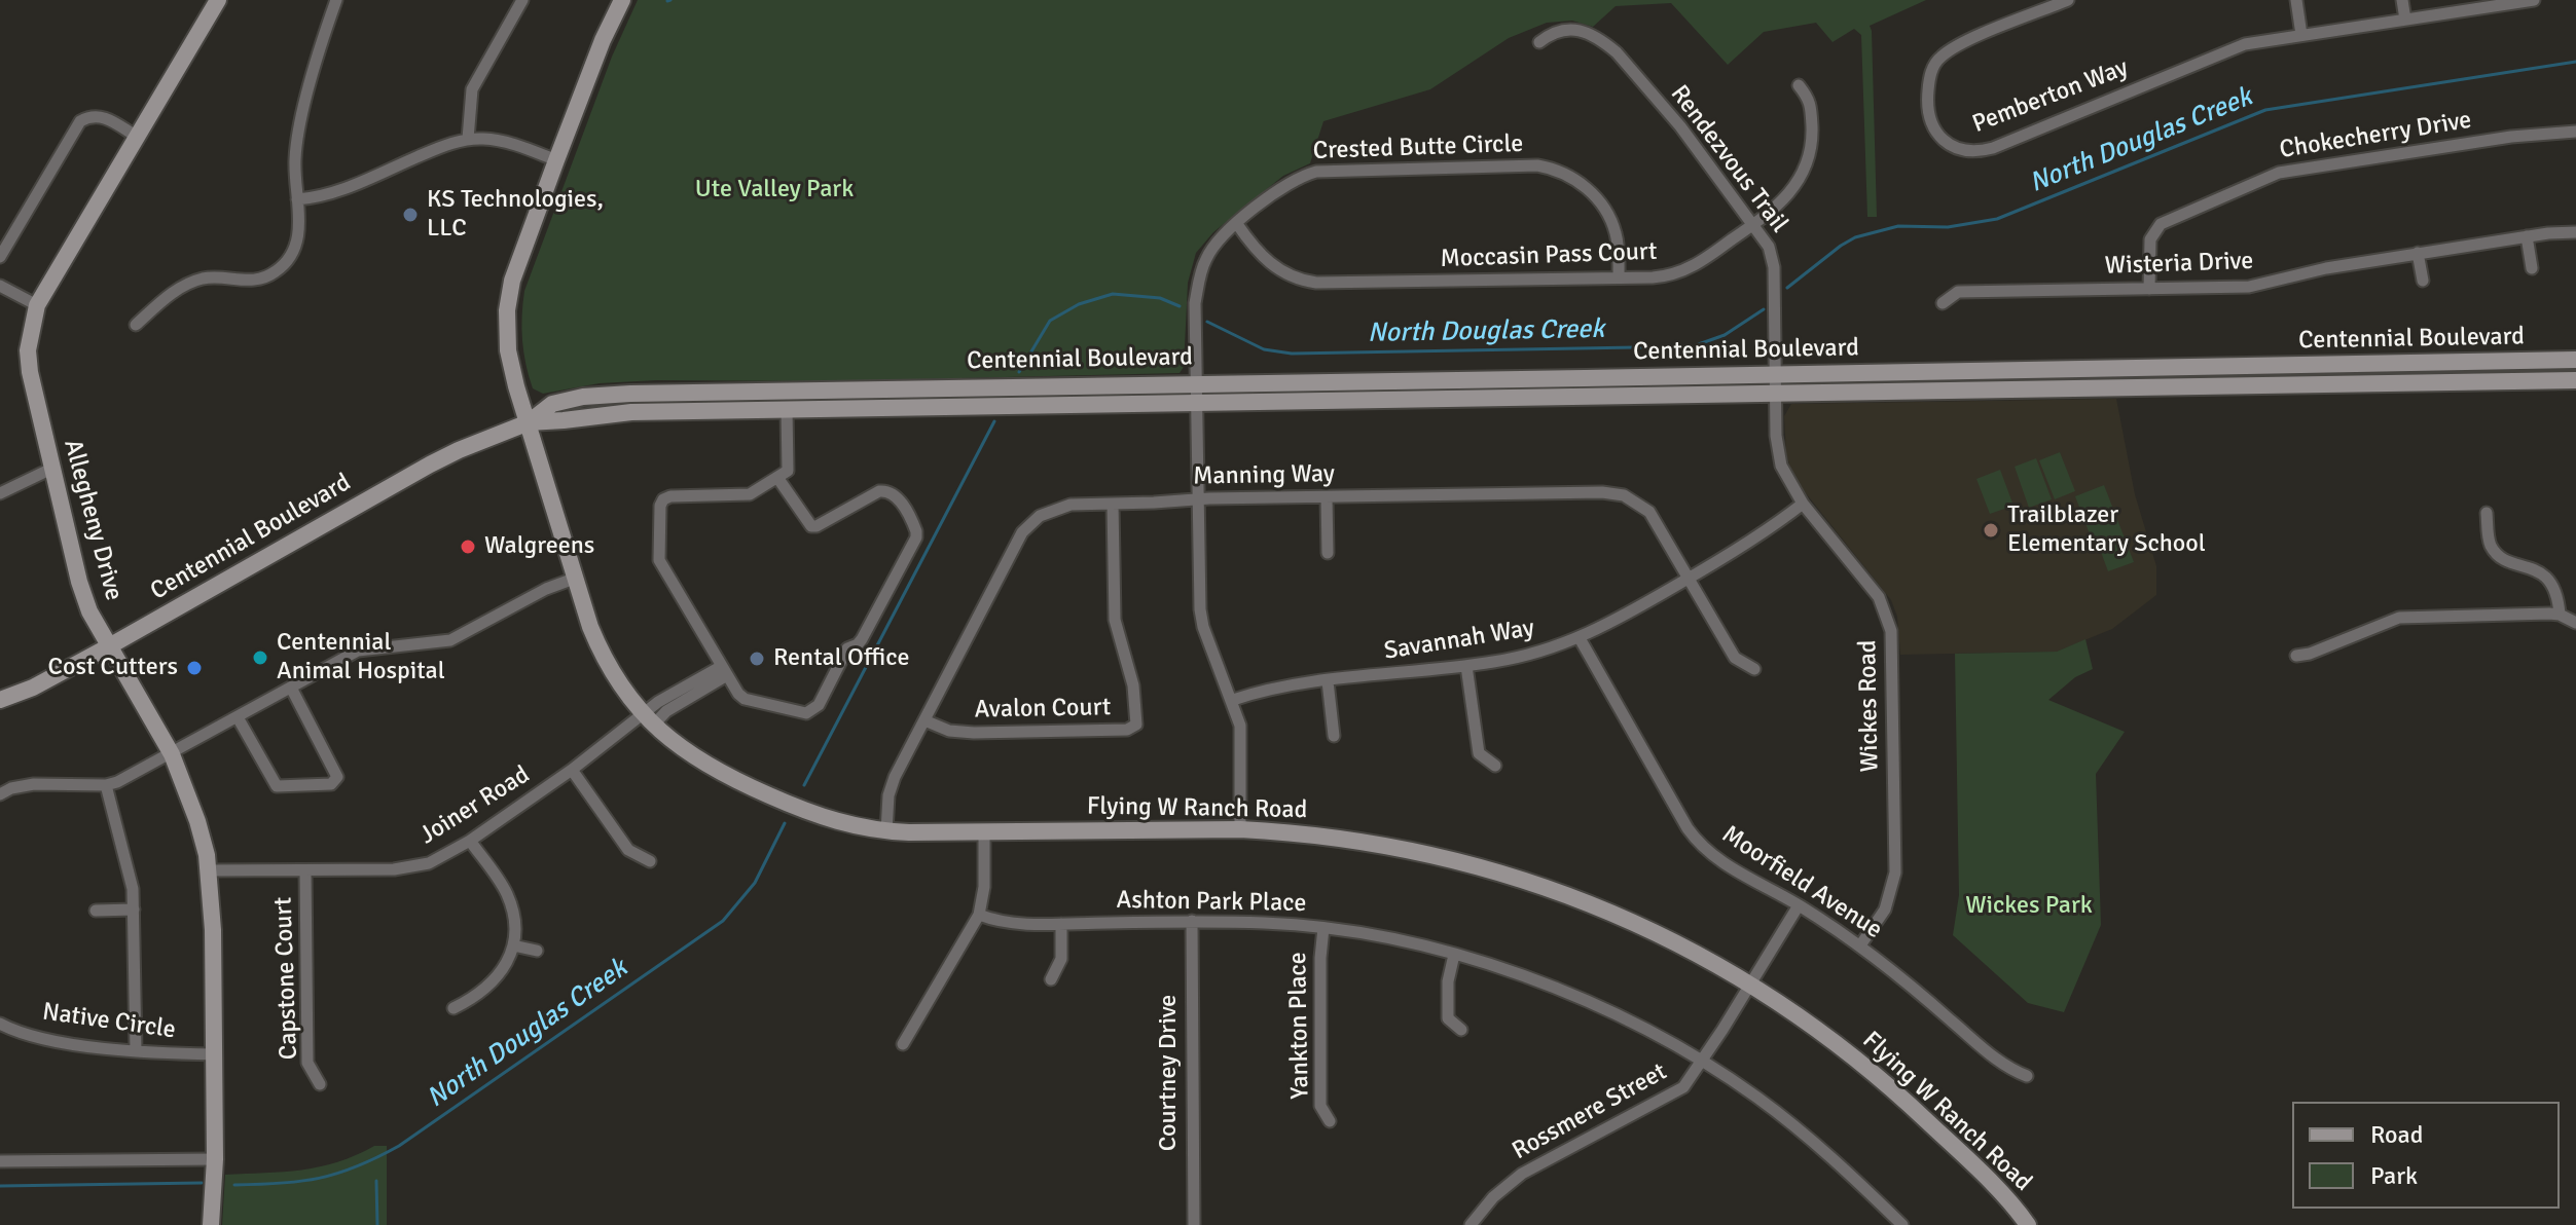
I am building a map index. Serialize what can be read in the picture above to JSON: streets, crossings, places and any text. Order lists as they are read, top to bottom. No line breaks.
{"streets":{"main road":["Centennial Boulevard","Allegheny Drive","Flying W Ranch Road"],"street":["Pemberton Way","Chokecherry Drive","Crested Butte Circle","Rendezvous Trail","Moccasin Pass Court","Wisteria Drive","Manning Way","Savannah Way","Wickes Road","Avalon Court","Joiner Road","Moorfield Avenue","Ashton Park Place","Capstone Court","Native Circle","Yankton Place","Courtney Drive","Rossmere Street"]},"crossings":[["Chokecherry Drive","Wisteria Drive"],["Crested Butte Circle","Moccasin Pass Court"],["Crested Butte Circle","Centennial Boulevard"],["Crested Butte Circle","Manning Way"],["Crested Butte Circle","Savannah Way"],["Crested Butte Circle","Flying W Ranch Road"],["Rendezvous Trail","Moccasin Pass Court"],["Rendezvous Trail","Centennial Boulevard"],["Rendezvous Trail","Wickes Road"],["Centennial Boulevard","Allegheny Drive"],["Centennial Boulevard","Wickes Road"],["Centennial Boulevard","Flying W Ranch Road"],["Manning Way","Savannah Way"],["Manning Way","Avalon Court"],["Manning Way","Flying W Ranch Road"],["Allegheny Drive","Joiner Road"],["Allegheny Drive","Native Circle"],["Savannah Way","Wickes Road"],["Savannah Way","Moorfield Avenue"],["Wickes Road","Moorfield Avenue"],["Joiner Road","Flying W Ranch Road"],["Joiner Road","Capstone Court"],["Flying W Ranch Road","Rossmere Street"],["Moorfield Avenue","Rossmere Street"],["Ashton Park Place","Yankton Place"],["Ashton Park Place","Courtney Drive"],["Ashton Park Place","Rossmere Street"]],"water":["North Douglas Creek"],"parks":["Ute Valley Park","Wickes Park"],"places":["KS Technologies, LLC","Trailblazer Elementary School","Walgreens","Centennial Animal Hospital","Rental Office","Cost Cutters"],"legend":["Road","Park"]}
